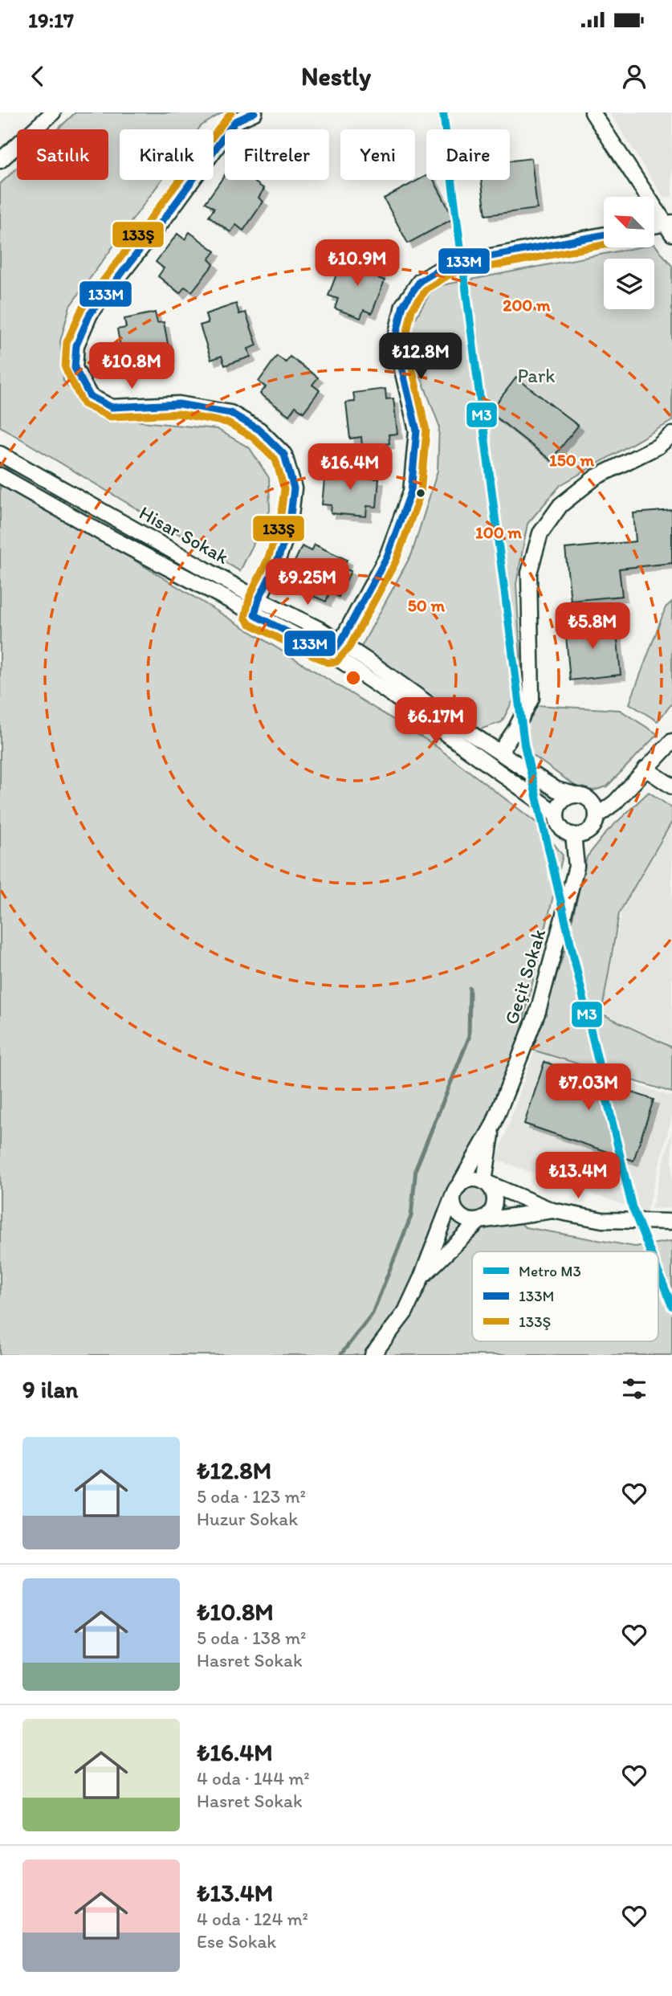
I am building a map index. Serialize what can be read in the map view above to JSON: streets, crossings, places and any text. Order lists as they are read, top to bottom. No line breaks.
{"streets":{"street":["Hisar Sokak","Geçit Sokak"]},"crossings":[["Hisar Sokak","Geçit Sokak"]],"parks":["Park"],"lines":["metro line M3","transit line 133M","transit line 133Ş"],"legend":["Metro M3","133M","133Ş"],"north":"top left","page":{"status":"19:17","header":"Nestly","chip":["Satılık","Kiralık","Filtreler","Yeni","Daire"],"price":["₺10.9M","₺12.8M","₺10.8M","₺16.4M","₺9.25M","₺5.8M","₺6.17M","₺7.03M","₺13.4M"],"heading":"9 ilan","list":[{"name":"₺12.8M","note":"5 oda · 123 m² · Huzur Sokak"},{"name":"₺10.8M","note":"5 oda · 138 m² · Hasret Sokak"},{"name":"₺16.4M","note":"4 oda · 144 m² · Hasret Sokak"},{"name":"₺13.4M","note":"4 oda · 124 m² · Ese Sokak"}]},"rings":["200 m","150 m","100 m","50 m"]}
